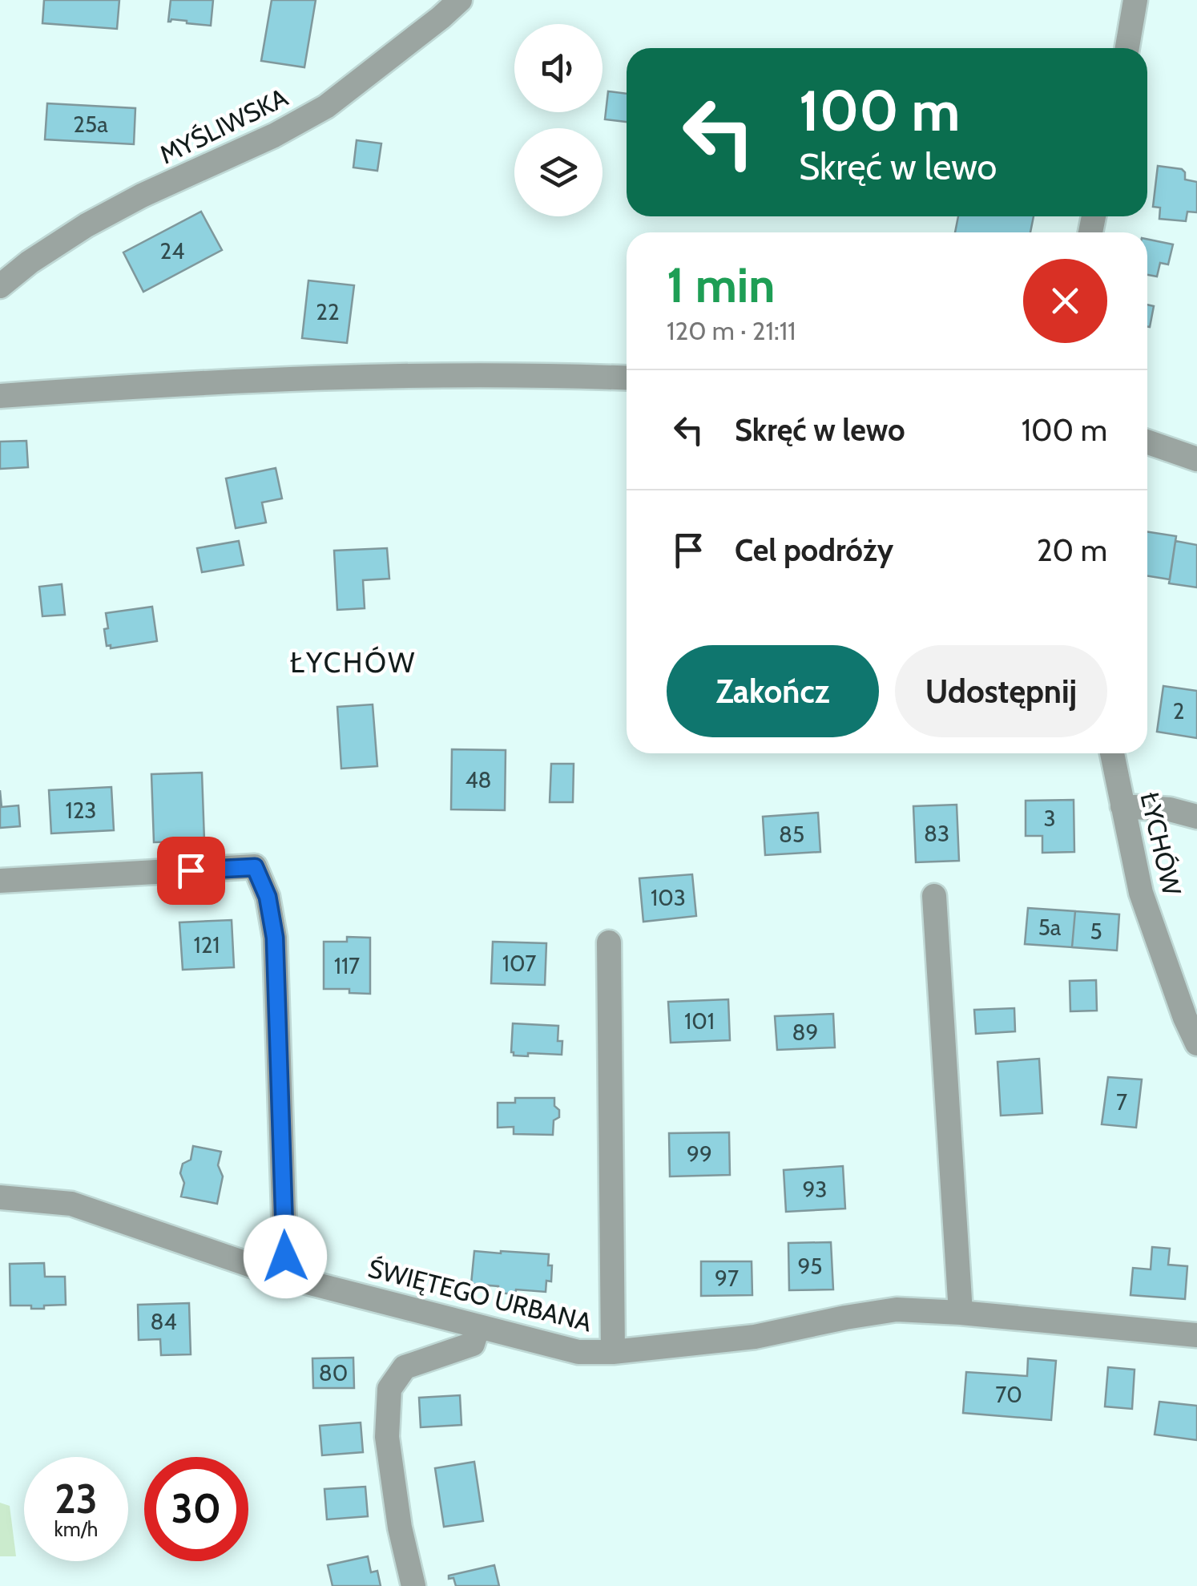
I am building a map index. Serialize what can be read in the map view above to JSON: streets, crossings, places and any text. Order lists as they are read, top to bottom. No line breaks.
{"streets":{"street":["MYŚLIWSKA","ŁYCHÓW","ŚWIĘTEGO URBANA"]},"districts":["ŁYCHÓW"],"house_numbers":["25a","24","22","2","48","123","3","83","85","103","5a","5","121","107","117","101","89","7","99","93","95","97","84","80","70"],"page":{"turn":["100 m","Skręć w lewo"],"heading":["1 min","120 m · 21:11"],"list":[{"name":"Skręć w lewo","value":"100 m"},{"name":"Cel podróży","value":"20 m"}],"buttons":["Zakończ","Udostępnij"],"speed":"23 km/h","limit":"30"}}
